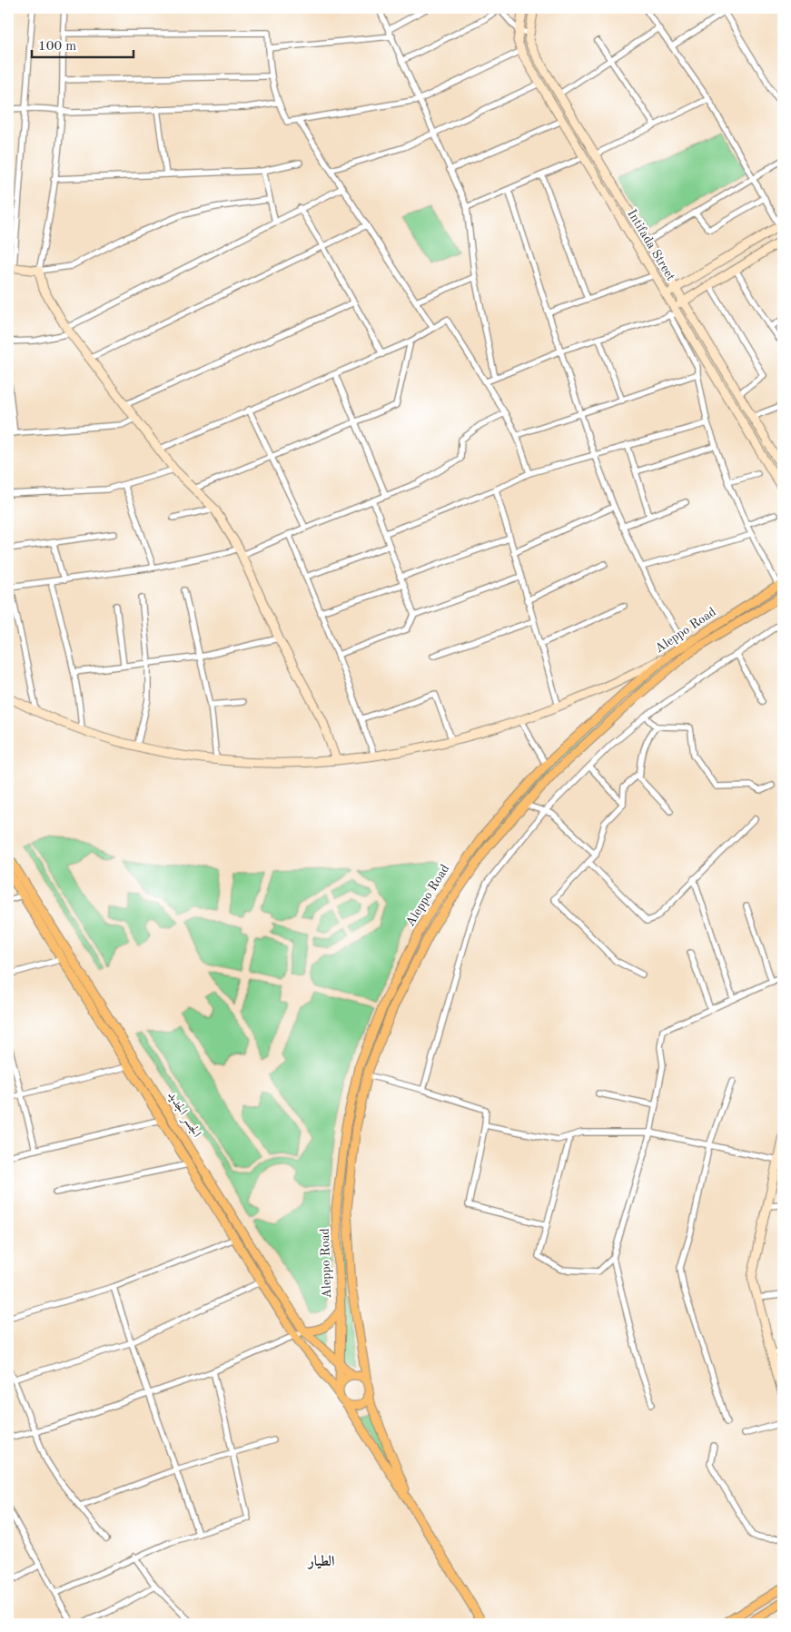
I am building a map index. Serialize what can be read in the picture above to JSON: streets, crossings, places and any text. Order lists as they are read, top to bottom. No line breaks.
{"streets":{"main road":["Intifada Street","Aleppo Road","الجسر الجديد"]},"crossings":[["Aleppo Road","الجسر الجديد"]],"districts":["الطيار"],"scale_bar":"100 m"}
